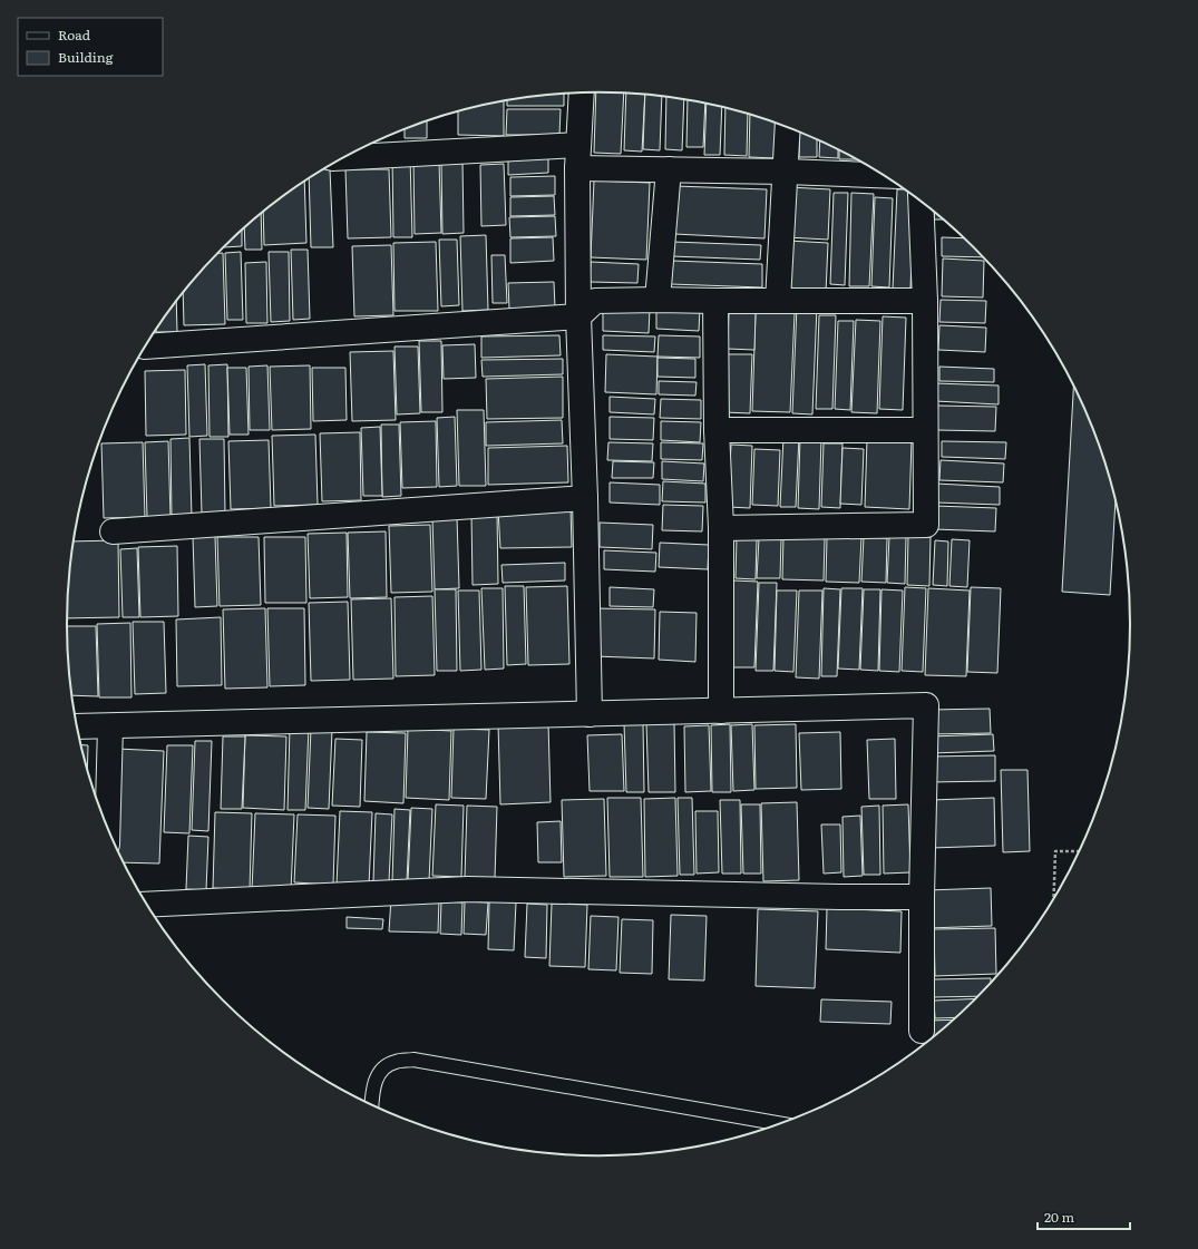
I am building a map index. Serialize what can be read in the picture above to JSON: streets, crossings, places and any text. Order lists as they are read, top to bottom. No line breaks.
{"legend":["Road","Building"],"scale_bar":"20 m"}
